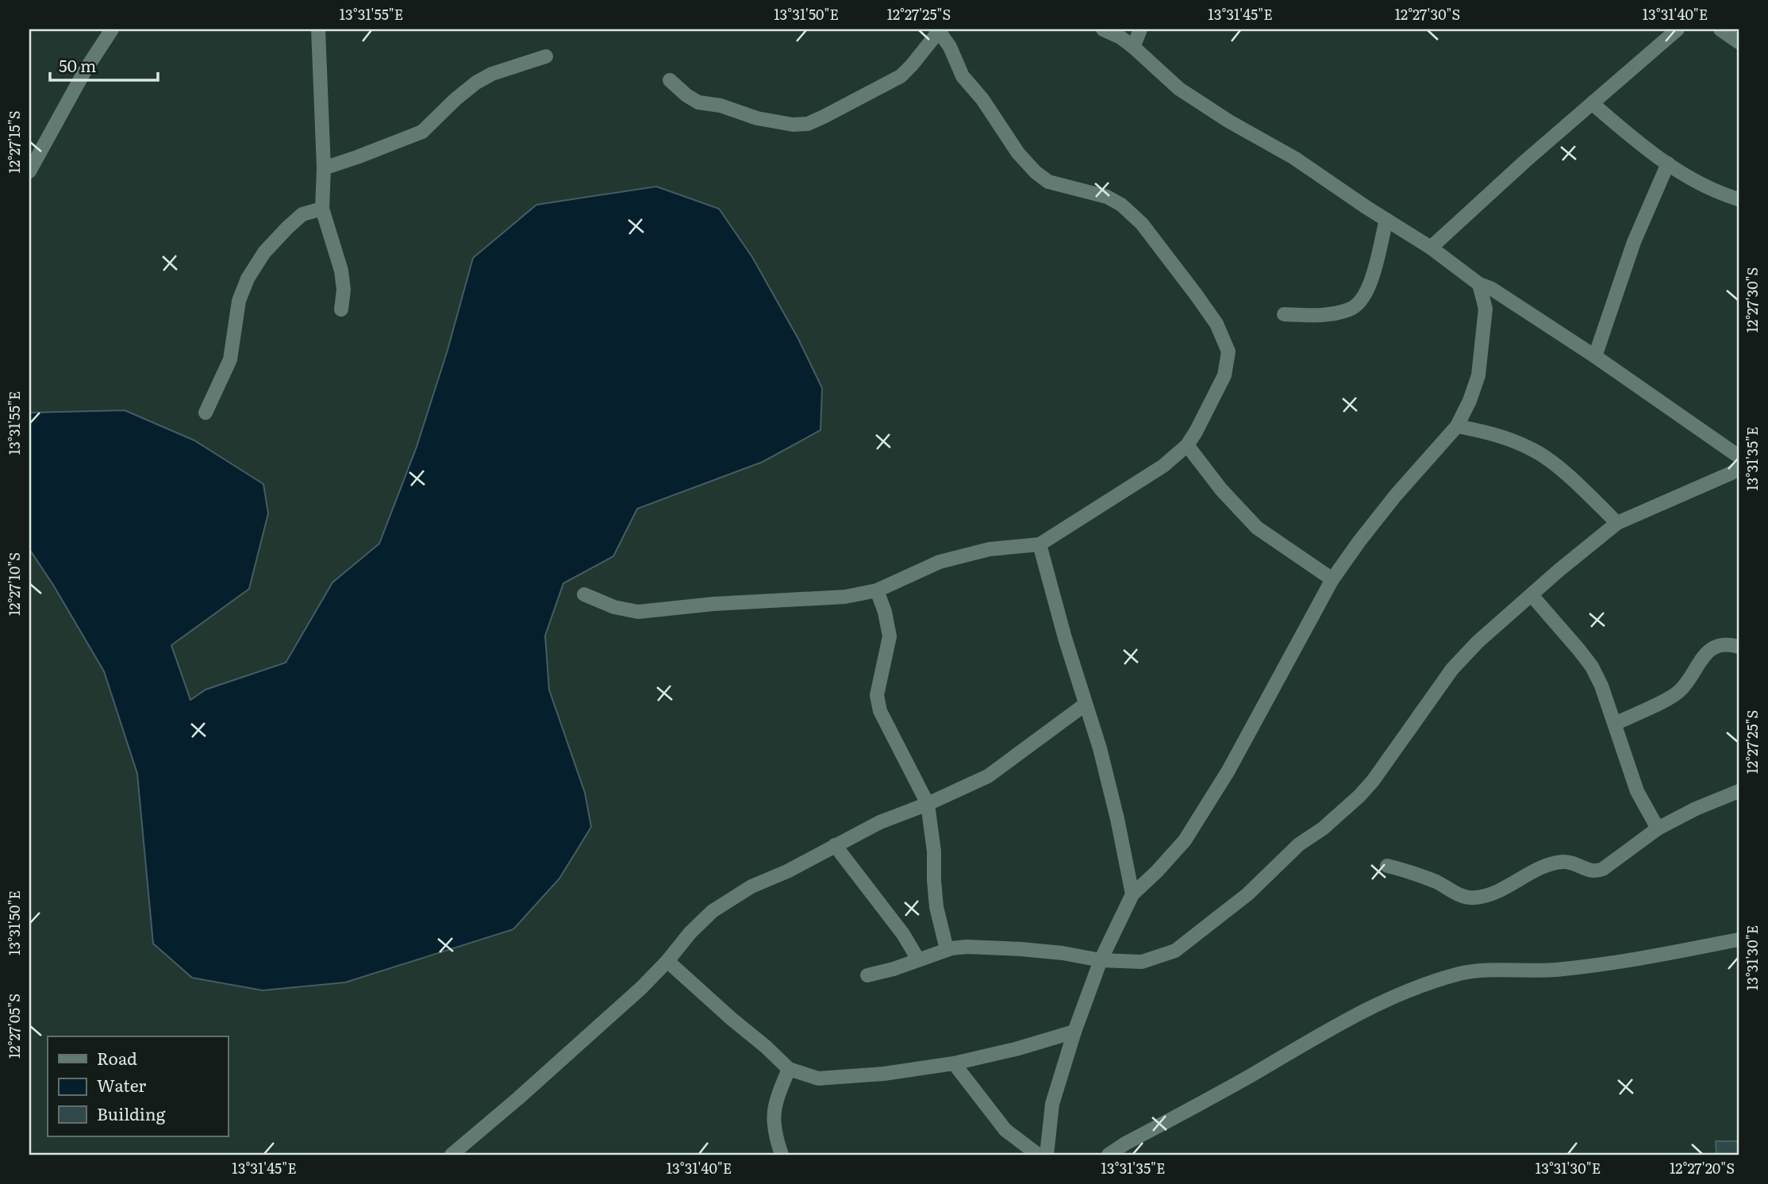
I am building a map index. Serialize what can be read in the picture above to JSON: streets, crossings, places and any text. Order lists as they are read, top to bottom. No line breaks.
{"legend":["Road","Water","Building"],"scale_bar":"50 m","coordinates":["13°31'55\"E","13°31'50\"E","12°27'25\"S","13°31'45\"E","12°27'30\"S","13°31'40\"E","12°27'15\"S","13°31'35\"E","12°27'10\"S","13°31'30\"E","12°27'05\"S","12°27'20\"S"]}
